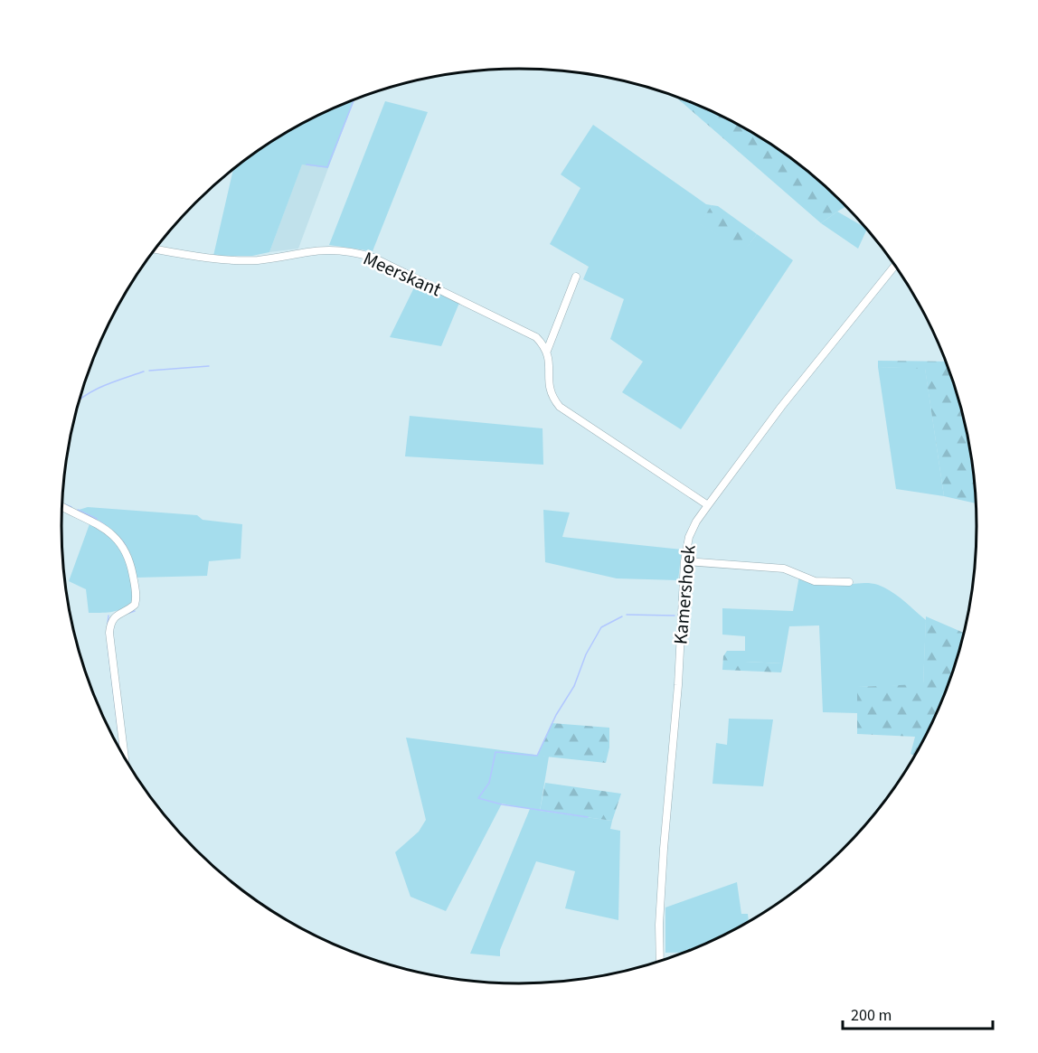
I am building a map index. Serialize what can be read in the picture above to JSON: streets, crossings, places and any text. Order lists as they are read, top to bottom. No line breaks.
{"streets":{"street":["Meerskant","Kamershoek"]},"scale_bar":"200 m"}
